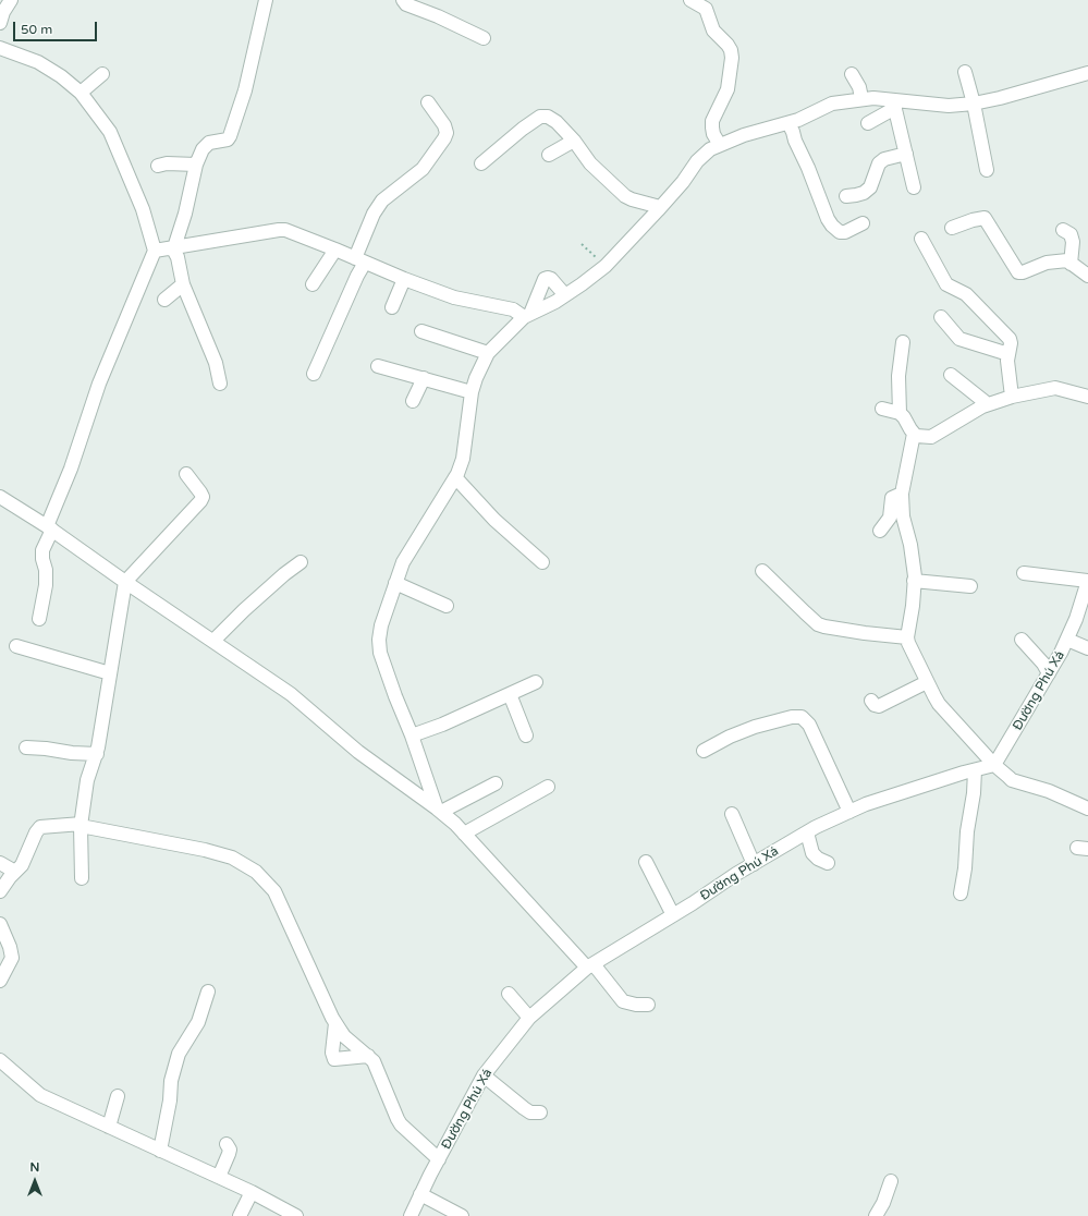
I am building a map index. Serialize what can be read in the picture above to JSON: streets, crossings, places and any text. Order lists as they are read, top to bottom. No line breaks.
{"streets":{"street":["Đường Phú Xá"]},"scale_bar":"50 m","north":"top"}
